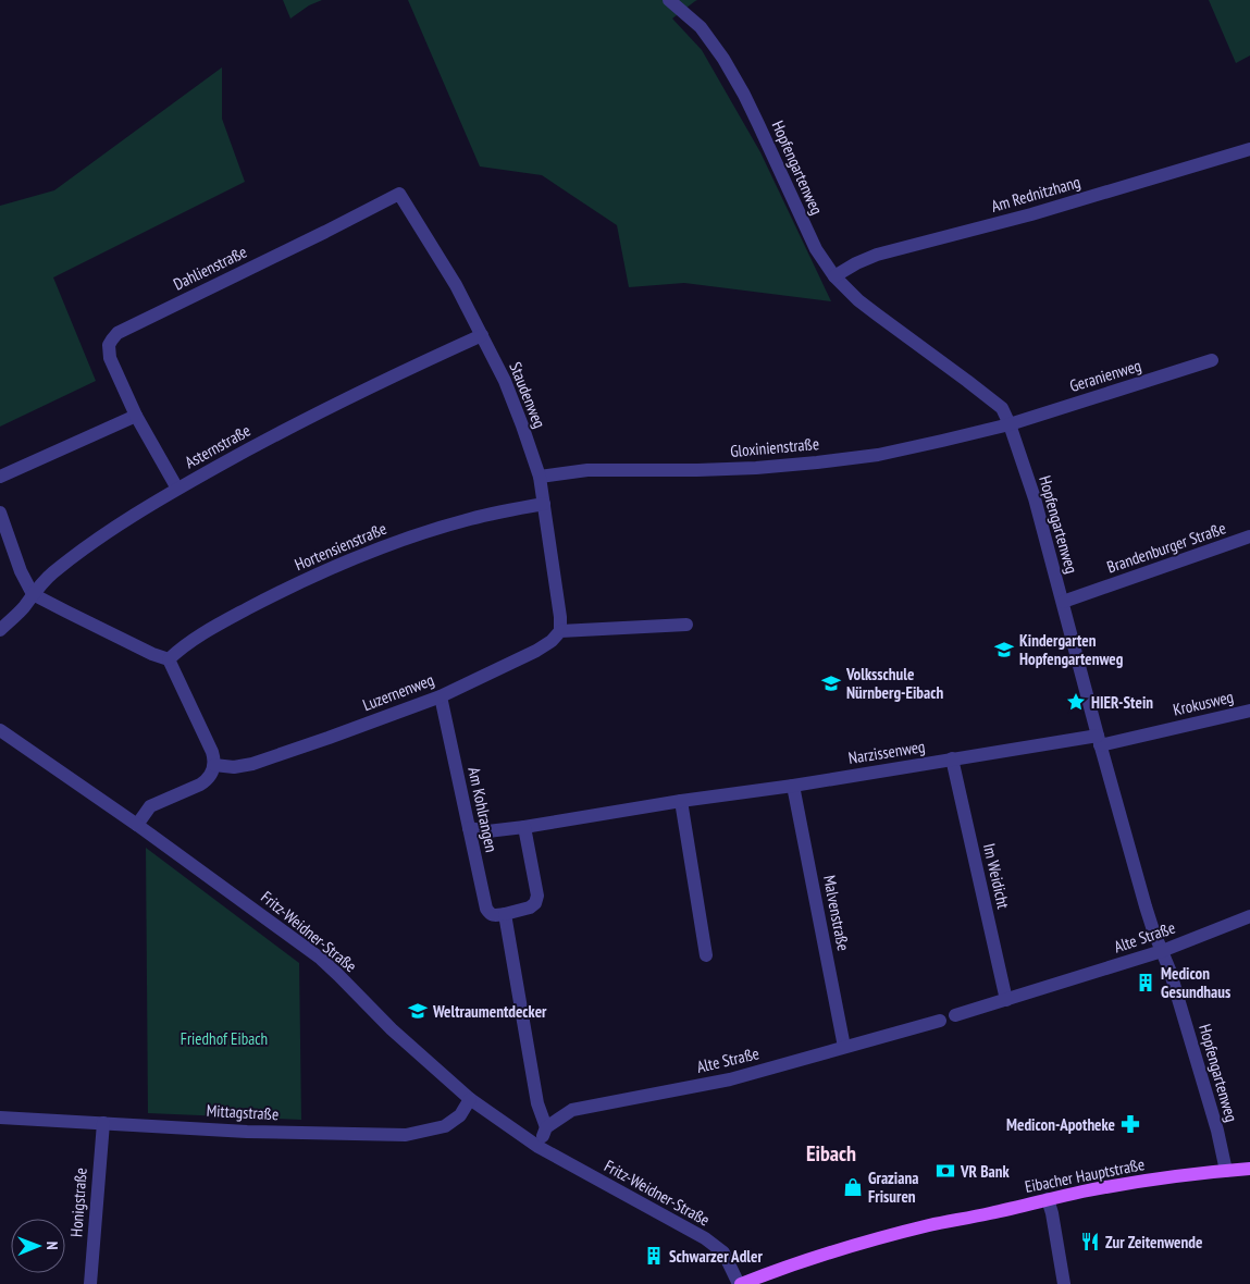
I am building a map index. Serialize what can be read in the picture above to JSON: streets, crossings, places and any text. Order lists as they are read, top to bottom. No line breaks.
{"streets":{"main road":["Eibacher Hauptstraße"],"street":["Hopfengartenweg","Am Rednitzhang","Dahlienstraße","Geranienweg","Staudenweg","Asternstraße","Gloxinienstraße","Hortensienstraße","Brandenburger Straße","Luzernenweg","Krokusweg","Narzissenweg","Am Kohlrangen","Im Weidicht","Malvenstraße","Fritz-Weidner-Straße","Alte Straße","Mittagstraße","Honigstraße"]},"crossings":[["Hopfengartenweg","Am Rednitzhang"],["Hopfengartenweg","Geranienweg"],["Hopfengartenweg","Gloxinienstraße"],["Hopfengartenweg","Brandenburger Straße"],["Hopfengartenweg","Krokusweg"],["Hopfengartenweg","Narzissenweg"],["Hopfengartenweg","Alte Straße"],["Hopfengartenweg","Eibacher Hauptstraße"],["Dahlienstraße","Staudenweg"],["Dahlienstraße","Asternstraße"],["Geranienweg","Gloxinienstraße"],["Staudenweg","Asternstraße"],["Staudenweg","Gloxinienstraße"],["Staudenweg","Hortensienstraße"],["Staudenweg","Luzernenweg"],["Luzernenweg","Am Kohlrangen"],["Krokusweg","Narzissenweg"],["Narzissenweg","Am Kohlrangen"],["Narzissenweg","Im Weidicht"],["Narzissenweg","Malvenstraße"],["Im Weidicht","Alte Straße"],["Malvenstraße","Alte Straße"],["Fritz-Weidner-Straße","Mittagstraße"],["Fritz-Weidner-Straße","Eibacher Hauptstraße"],["Mittagstraße","Honigstraße"]],"districts":["Eibach"],"parks":["Friedhof Eibach"],"places":{"school or university":["Kindergarten Hopfengartenweg","Volksschule Nürnberg-Eibach","Weltraumentdecker"],"place":["HIER-Stein"],"building":["Medicon Gesundhaus","Schwarzer Adler"],"pharmacy":["Medicon-Apotheke"],"bank":["VR Bank"],"shop":["Graziana Frisuren"],"restaurant":["Zur Zeitenwende"]},"north":"right"}
